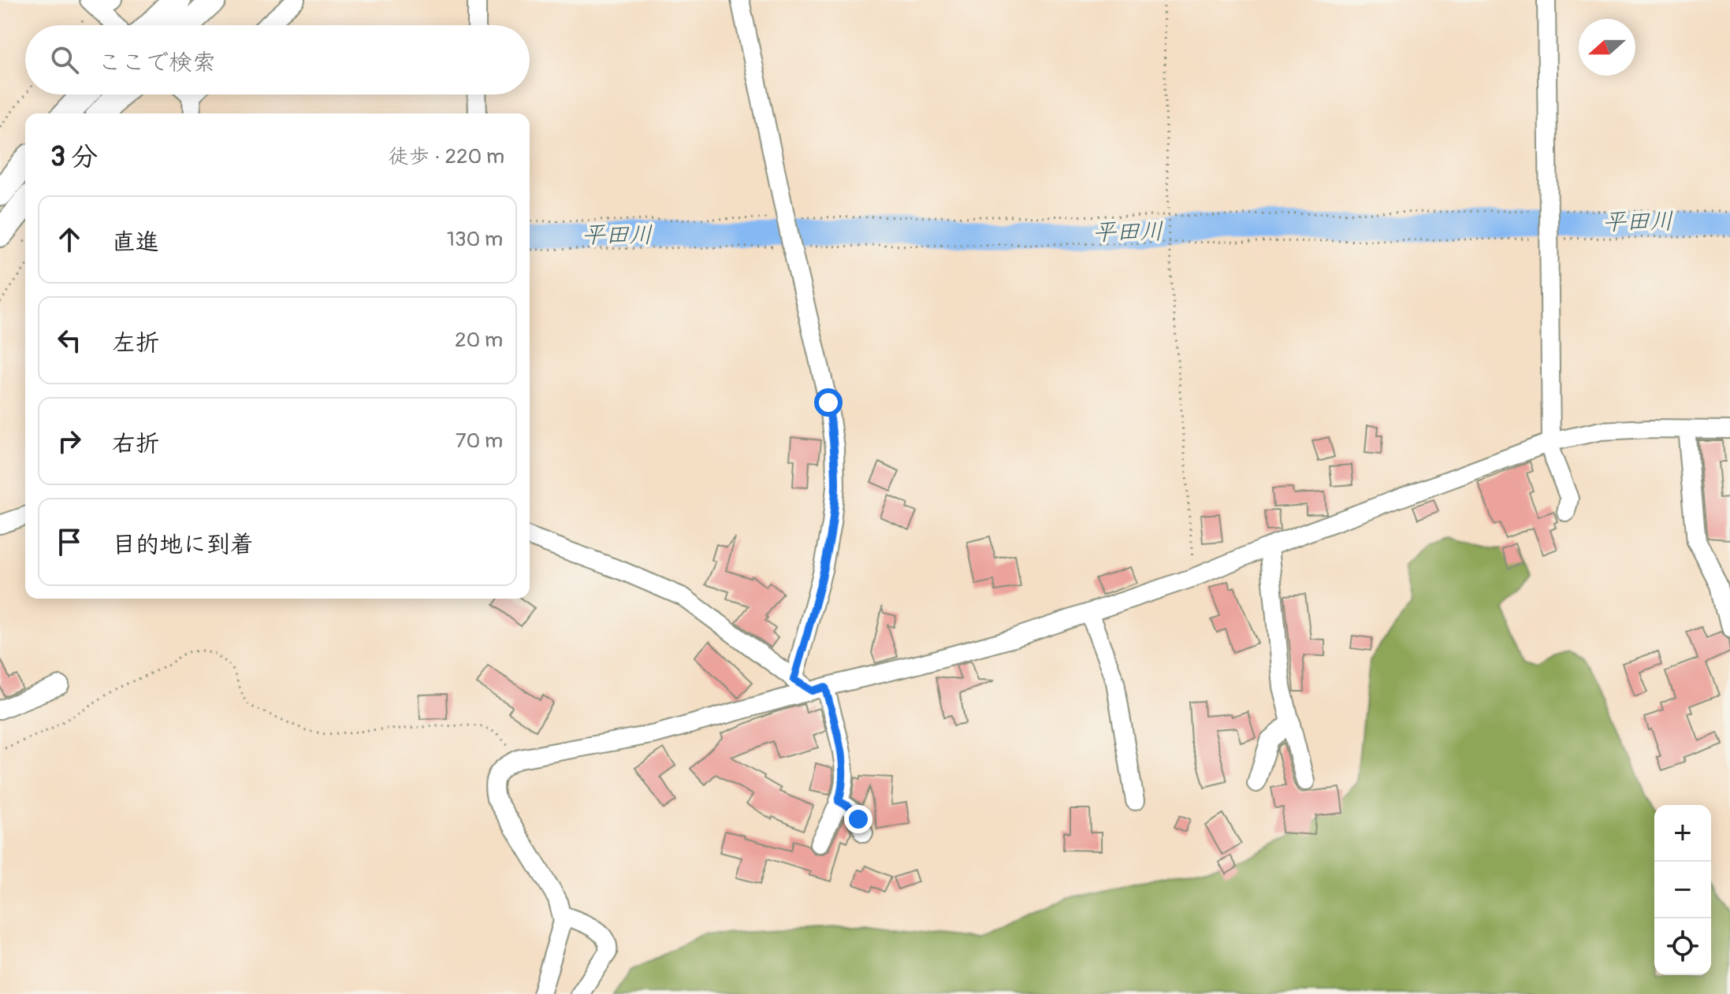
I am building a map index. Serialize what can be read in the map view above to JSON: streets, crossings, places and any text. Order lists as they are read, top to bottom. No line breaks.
{"water":["平田川"],"north":"left","page":{"search":"ここで検索","heading":["3 分","徒歩 · 220 m"],"list":[["直進","130 m"],["左折","20 m"],["右折","70 m"],"目的地に到着"],"map_buttons":["+","−"]}}
